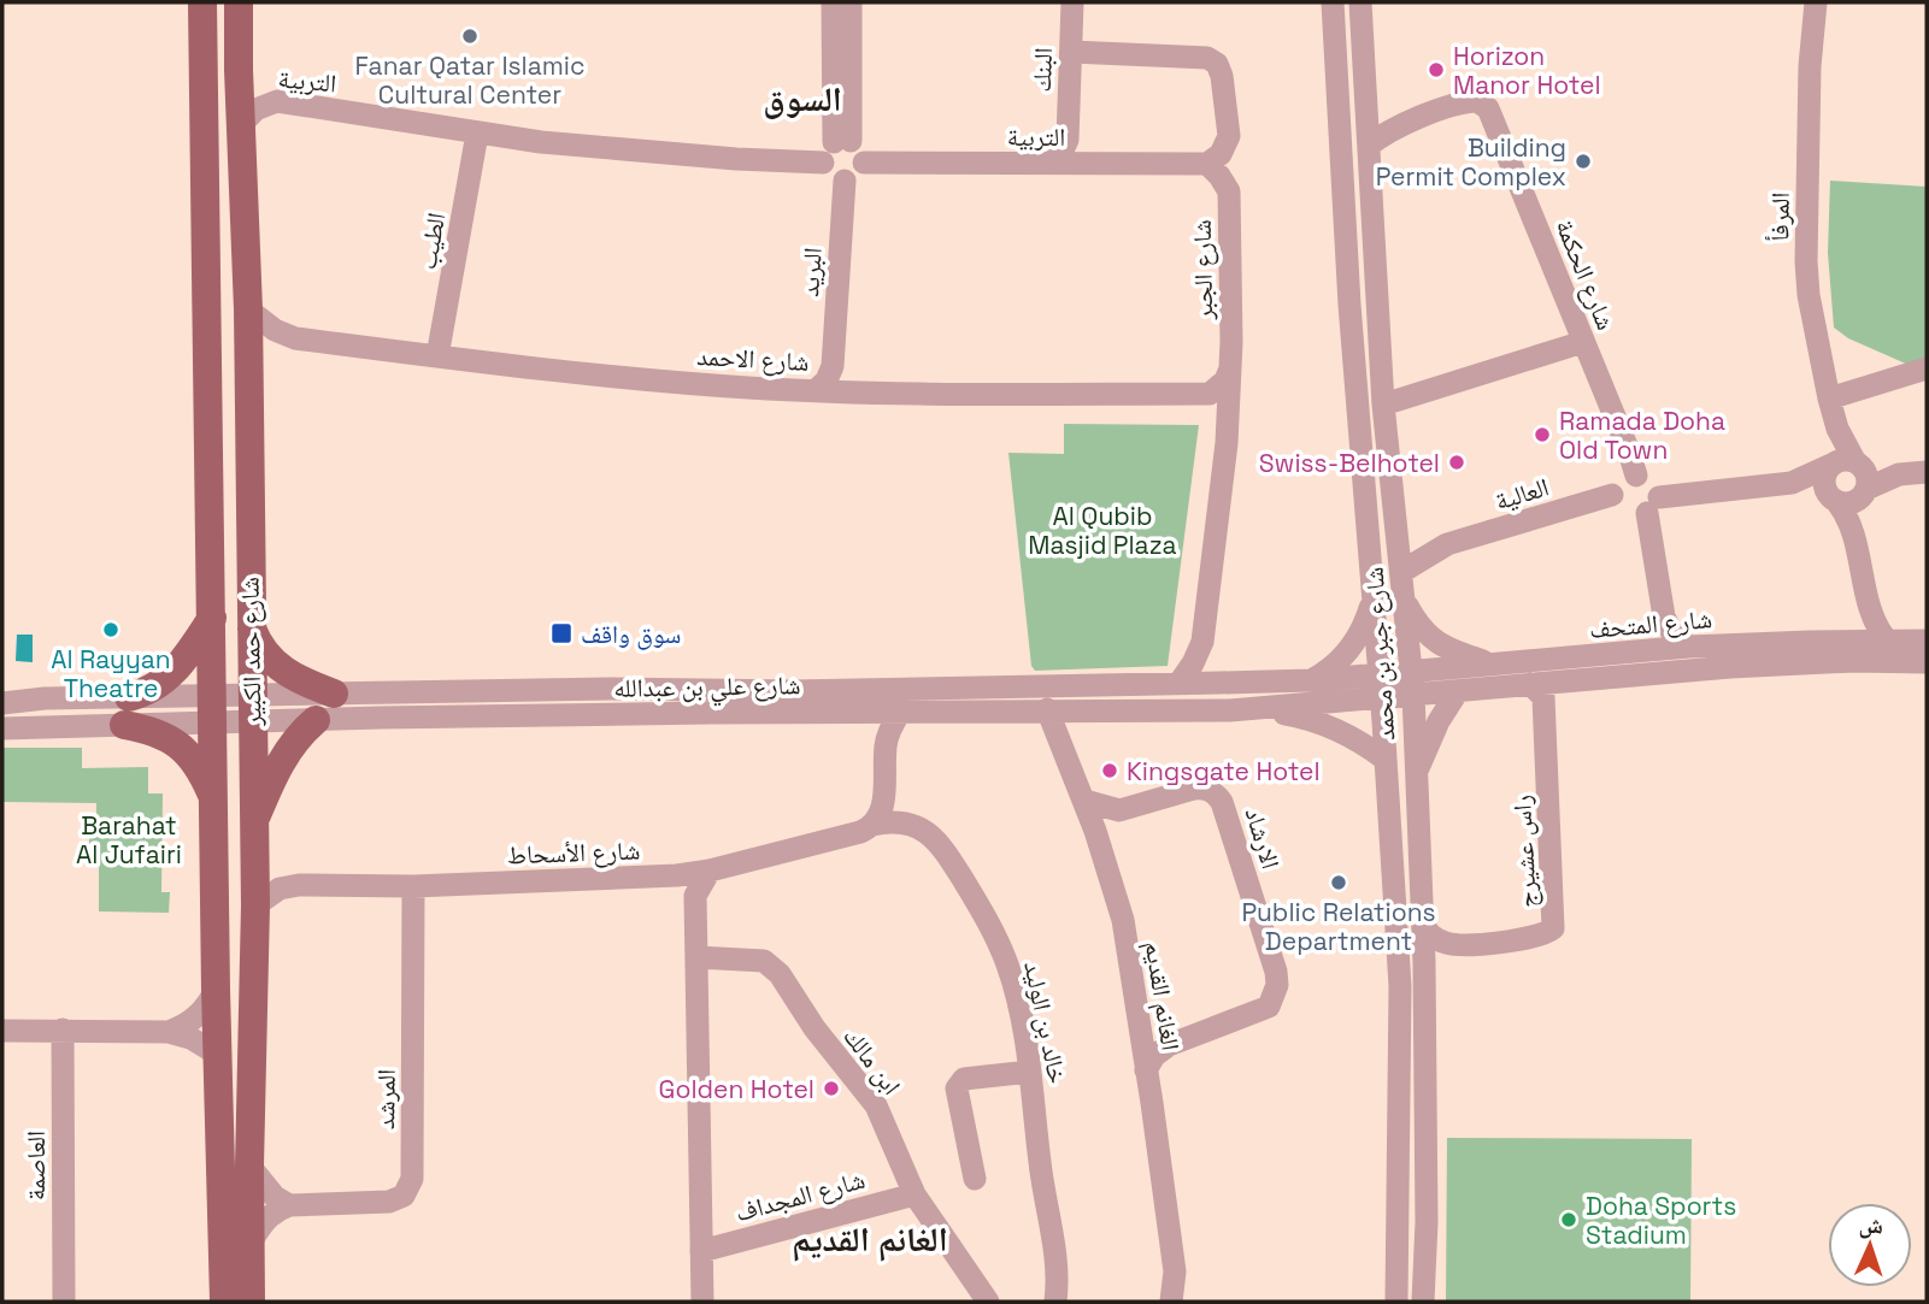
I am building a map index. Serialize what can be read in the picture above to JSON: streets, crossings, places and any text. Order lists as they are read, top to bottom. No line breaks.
{"streets":{"main road":["شارع حمد الكبير"],"street":["البنك","التربية","المرفأ","الطيب","شارع الجبر","البريد","شارع الحكمة","شارع الاحمد","العالية","شارع المتحف","شارع جبر بن محمد","شارع علي بن عبدالله","الارشاد","راس عشيرج","شارع الأسحاط","الغانم القديم","خالد بن الوليد","ابن مالك","المرشد","العاصمة","شارع المجداف"]},"crossings":[["التربية","الطيب"],["التربية","شارع الجبر"],["التربية","البريد"],["التربية","شارع حمد الكبير"],["المرفأ","شارع المتحف"],["الطيب","شارع الاحمد"],["شارع الجبر","شارع علي بن عبدالله"],["شارع الحكمة","العالية"],["شارع الاحمد","شارع حمد الكبير"],["العالية","شارع جبر بن محمد"],["شارع المتحف","شارع جبر بن محمد"],["شارع المتحف","شارع علي بن عبدالله"],["شارع المتحف","راس عشيرج"],["شارع حمد الكبير","شارع علي بن عبدالله"],["شارع حمد الكبير","شارع الأسحاط"],["شارع جبر بن محمد","شارع علي بن عبدالله"],["شارع جبر بن محمد","راس عشيرج"],["شارع علي بن عبدالله","الغانم القديم"],["شارع الأسحاط","خالد بن الوليد"],["شارع الأسحاط","المرشد"],["ابن مالك","شارع المجداف"]],"districts":["السوق","الغانم القديم"],"parks":["Al Qubib Masjid Plaza","Barahat Al Jufairi"],"places":{"other":["Fanar Qatar Islamic Cultural Center","Horizon Manor Hotel","Building Permit Complex","Ramada Doha Old Town","Swiss-Belhotel","Al Rayyan Theatre","Kingsgate Hotel","Public Relations Department","Golden Hotel","Doha Sports Stadium"],"transit":["سوق واقف"]},"north":"top"}
